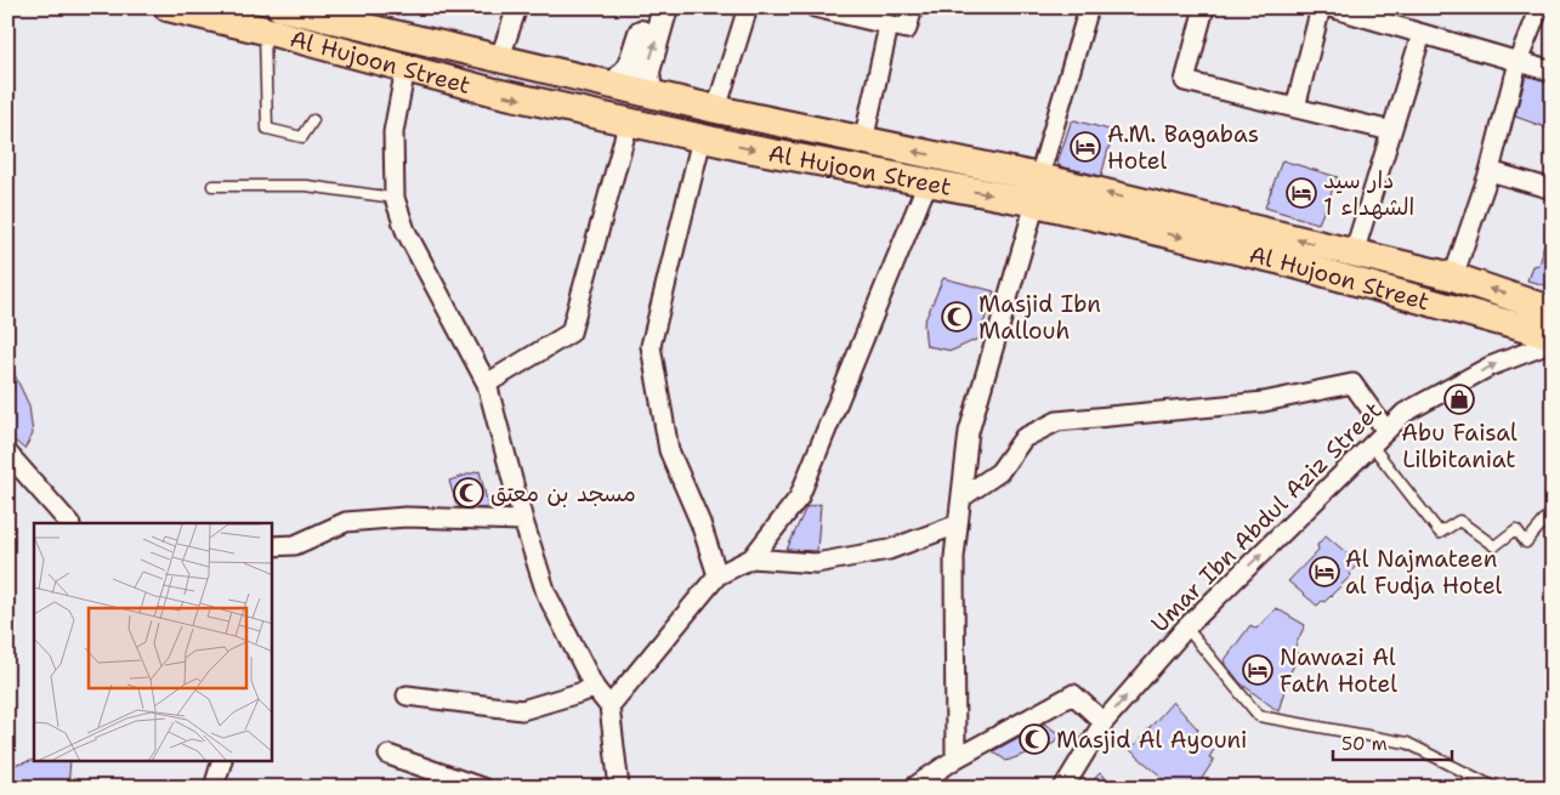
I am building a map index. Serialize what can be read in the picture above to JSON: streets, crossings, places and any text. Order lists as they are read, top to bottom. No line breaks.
{"streets":{"main road":["Al Hujoon Street"],"street":["Umar Ibn Abdul Aziz Street"]},"one_way":["Umar Ibn Abdul Aziz Street"],"places":{"hotel":["A.M. Bagabas Hotel","دار سيد الشهداء 1","Al Najmateen al Fudja Hotel","Nawazi Al Fath Hotel"],"mosque":["Masjid Ibn Mallouh","مسجد بن معتق","Masjid Al Ayouni"],"shop":["Abu Faisal Lilbitaniat"]},"scale_bar":"50 m"}
